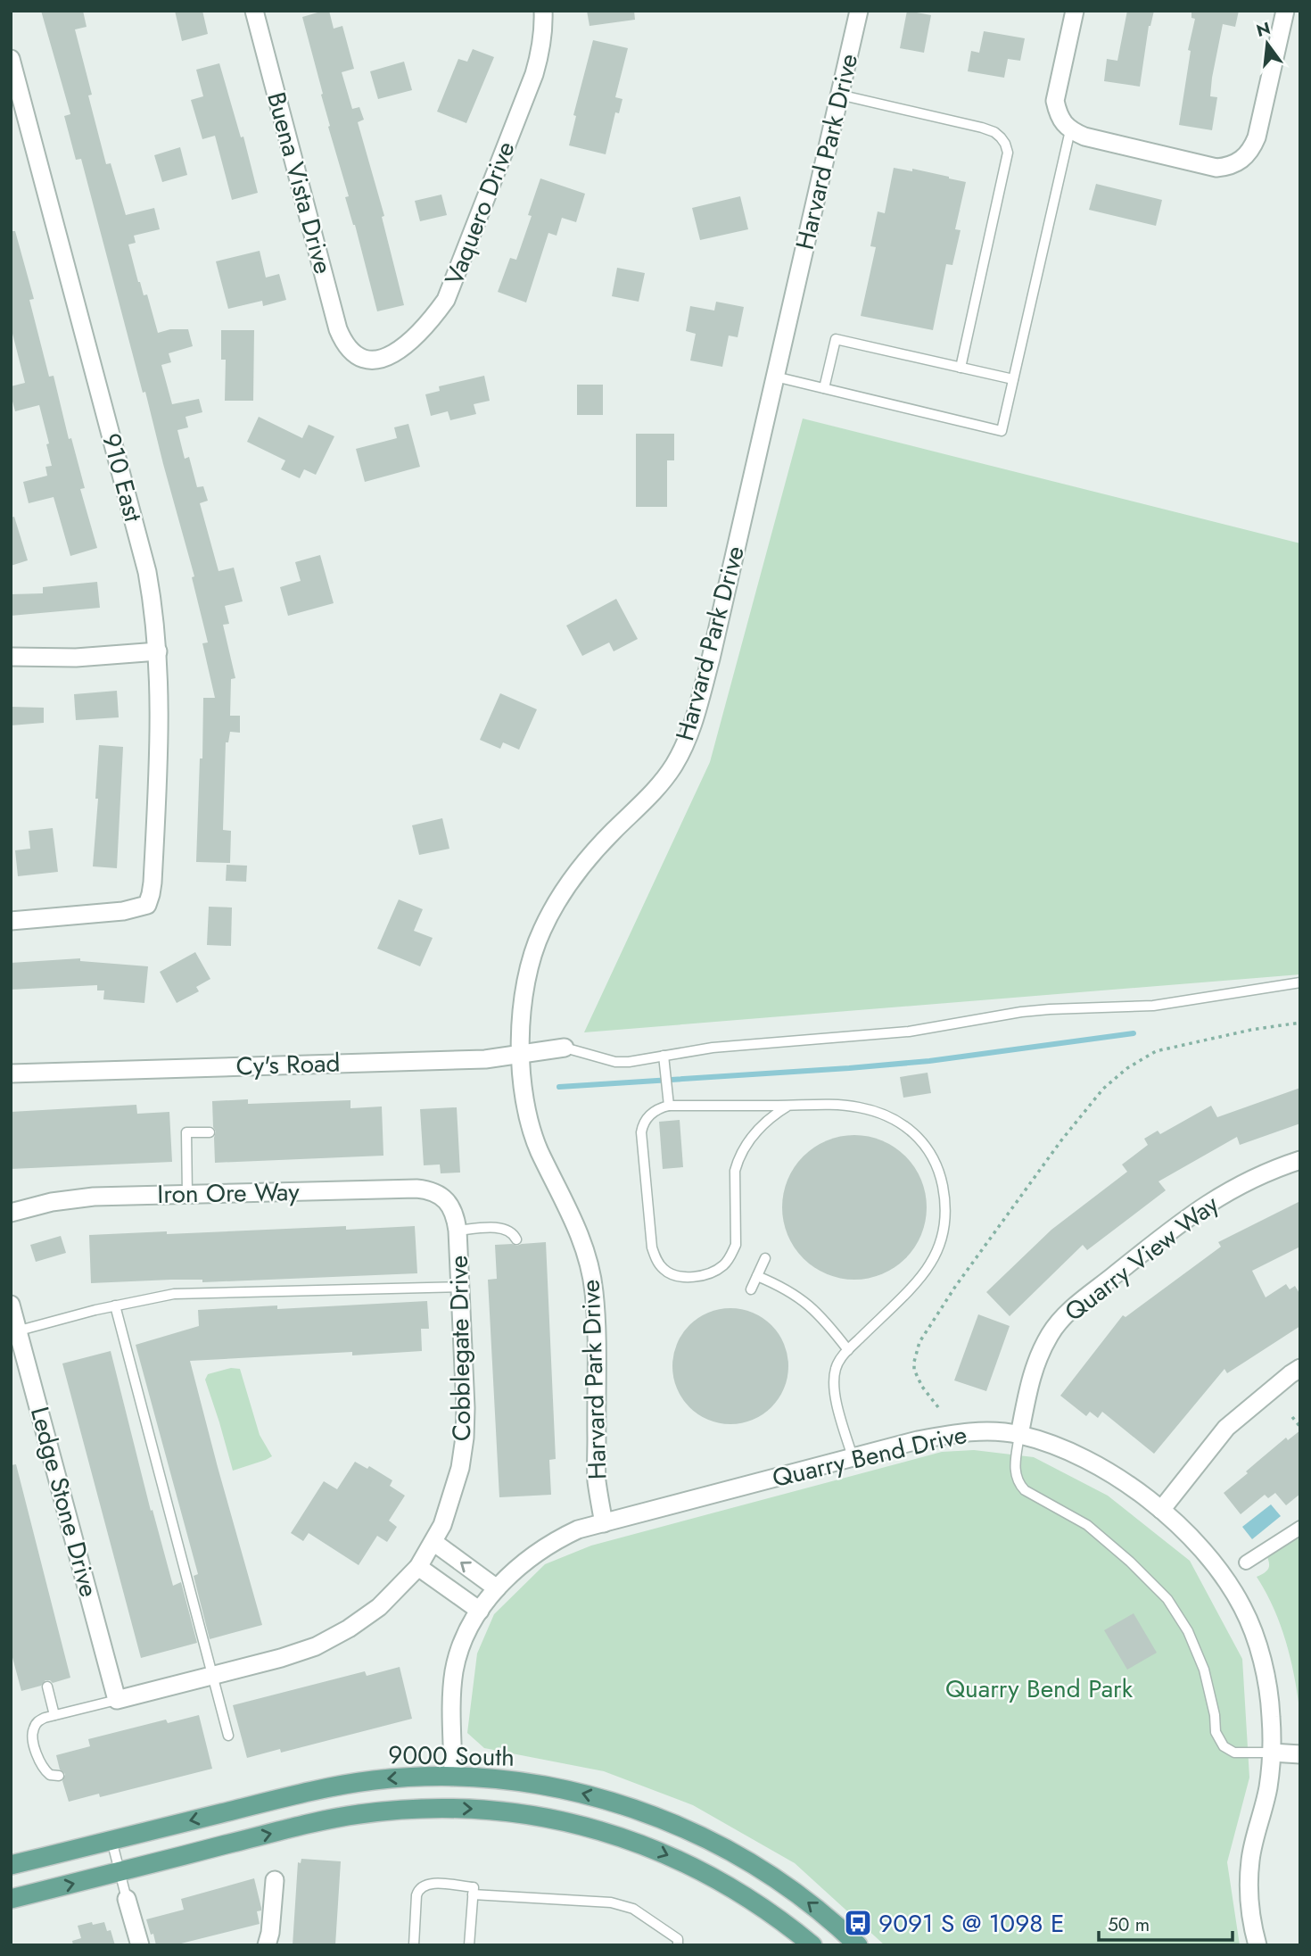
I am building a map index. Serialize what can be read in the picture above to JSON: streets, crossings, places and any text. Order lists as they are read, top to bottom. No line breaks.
{"streets":{"main road":["9000 South"],"street":["Harvard Park Drive","Buena Vista Drive","Vaquero Drive","910 East","Cy's Road","Iron Ore Way","Quarry View Way","Cobblegate Drive","Quarry Bend Drive","Ledge Stone Drive"]},"crossings":[["Harvard Park Drive","Cy's Road"],["Harvard Park Drive","Quarry Bend Drive"],["Buena Vista Drive","Vaquero Drive"],["Iron Ore Way","Cobblegate Drive"],["Quarry View Way","Quarry Bend Drive"],["Cobblegate Drive","Ledge Stone Drive"],["Quarry Bend Drive","9000 South"]],"parks":["Quarry Bend Park"],"places":{"bus stop":["9091 S @ 1098 E"]},"scale_bar":"50 m","north":"top"}
